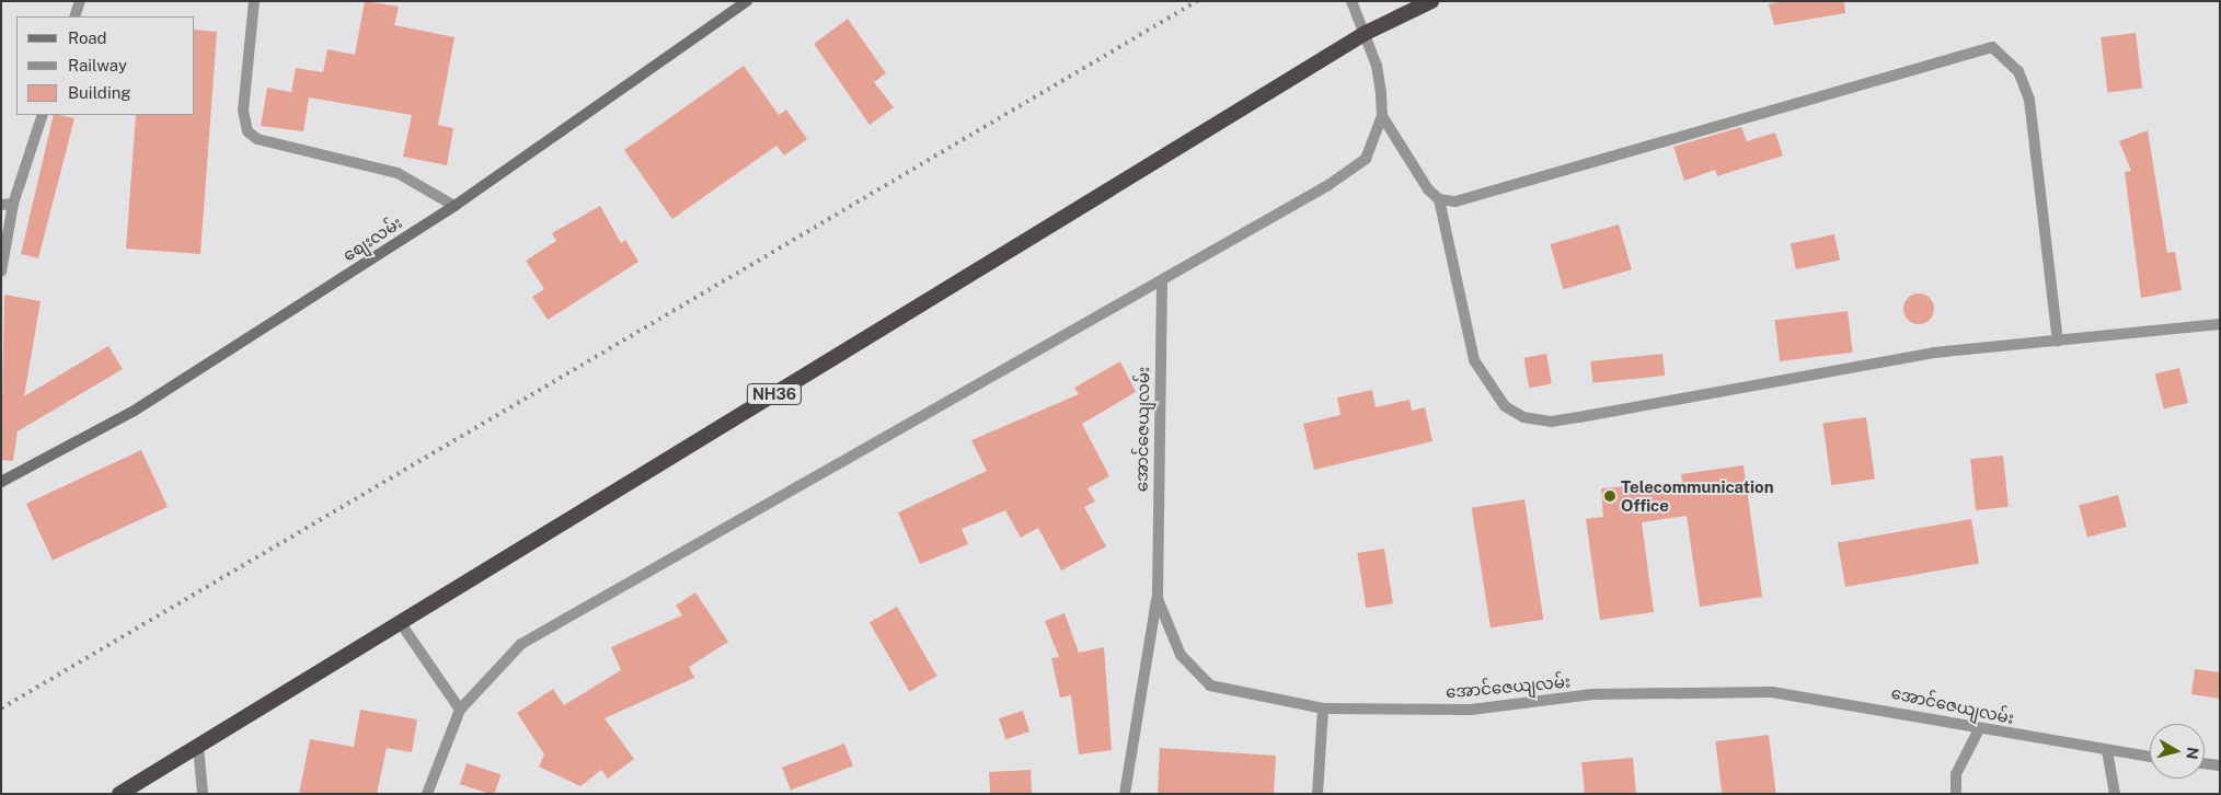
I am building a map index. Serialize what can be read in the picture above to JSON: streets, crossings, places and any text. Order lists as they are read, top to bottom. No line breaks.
{"streets":{"highway":["NH36"],"main road":["စျေးလမ်း"],"street":["အောင်ဇေယျလမ်း"]},"places":["Telecommunication Office"],"legend":["Road","Railway","Building"],"north":"right"}
